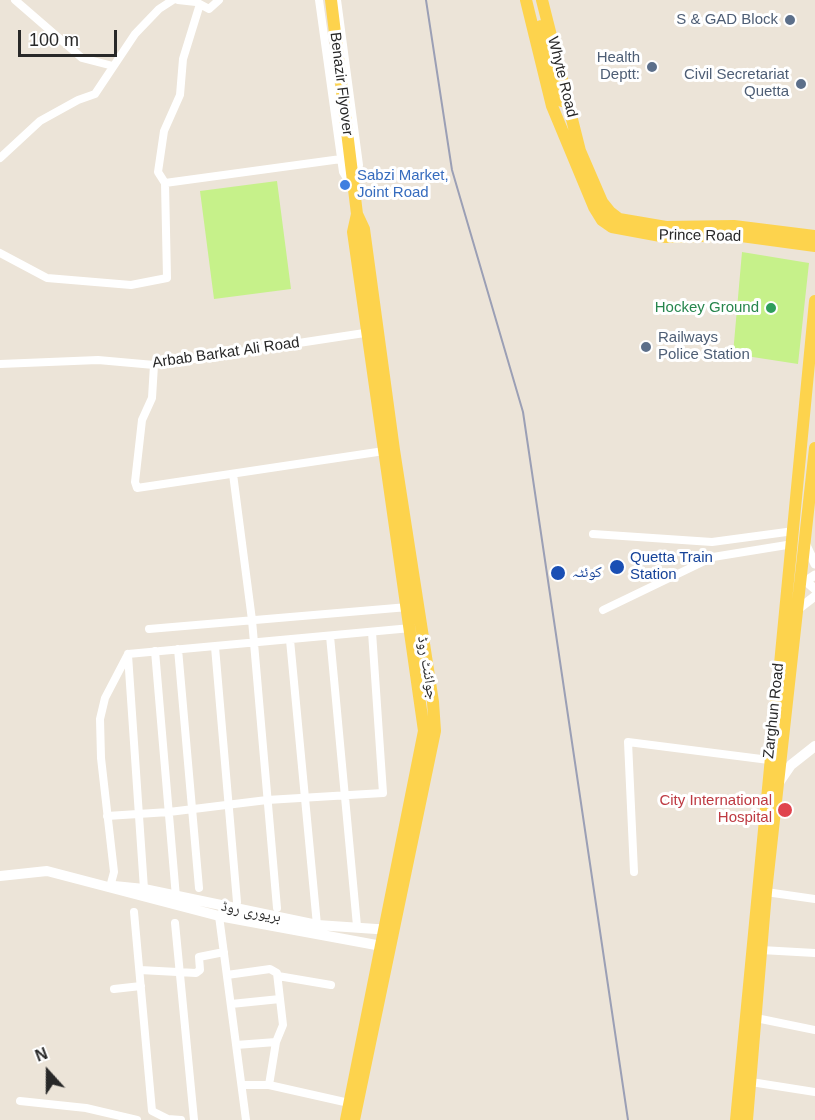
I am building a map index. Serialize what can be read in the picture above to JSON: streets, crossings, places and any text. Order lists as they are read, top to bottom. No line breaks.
{"streets":{"main road":["Whyte Road","Benazir Flyover","Prince Road","جوائنٹ روڈ","Zarghun Road","بریوری روڈ"],"street":["Arbab Barkat Ali Road"]},"crossings":[["Whyte Road","Prince Road"],["Benazir Flyover","جوائنٹ روڈ"],["Arbab Barkat Ali Road","جوائنٹ روڈ"],["جوائنٹ روڈ","بریوری روڈ"]],"places":["S & GAD Block","Health Deptt:","Civil Secretariat Quetta","Sabzi Market, Joint Road","Hockey Ground","Railways Police Station","Quetta Train Station","کوئٹہ","City International Hospital"],"scale_bar":"100 m","north":"top"}
